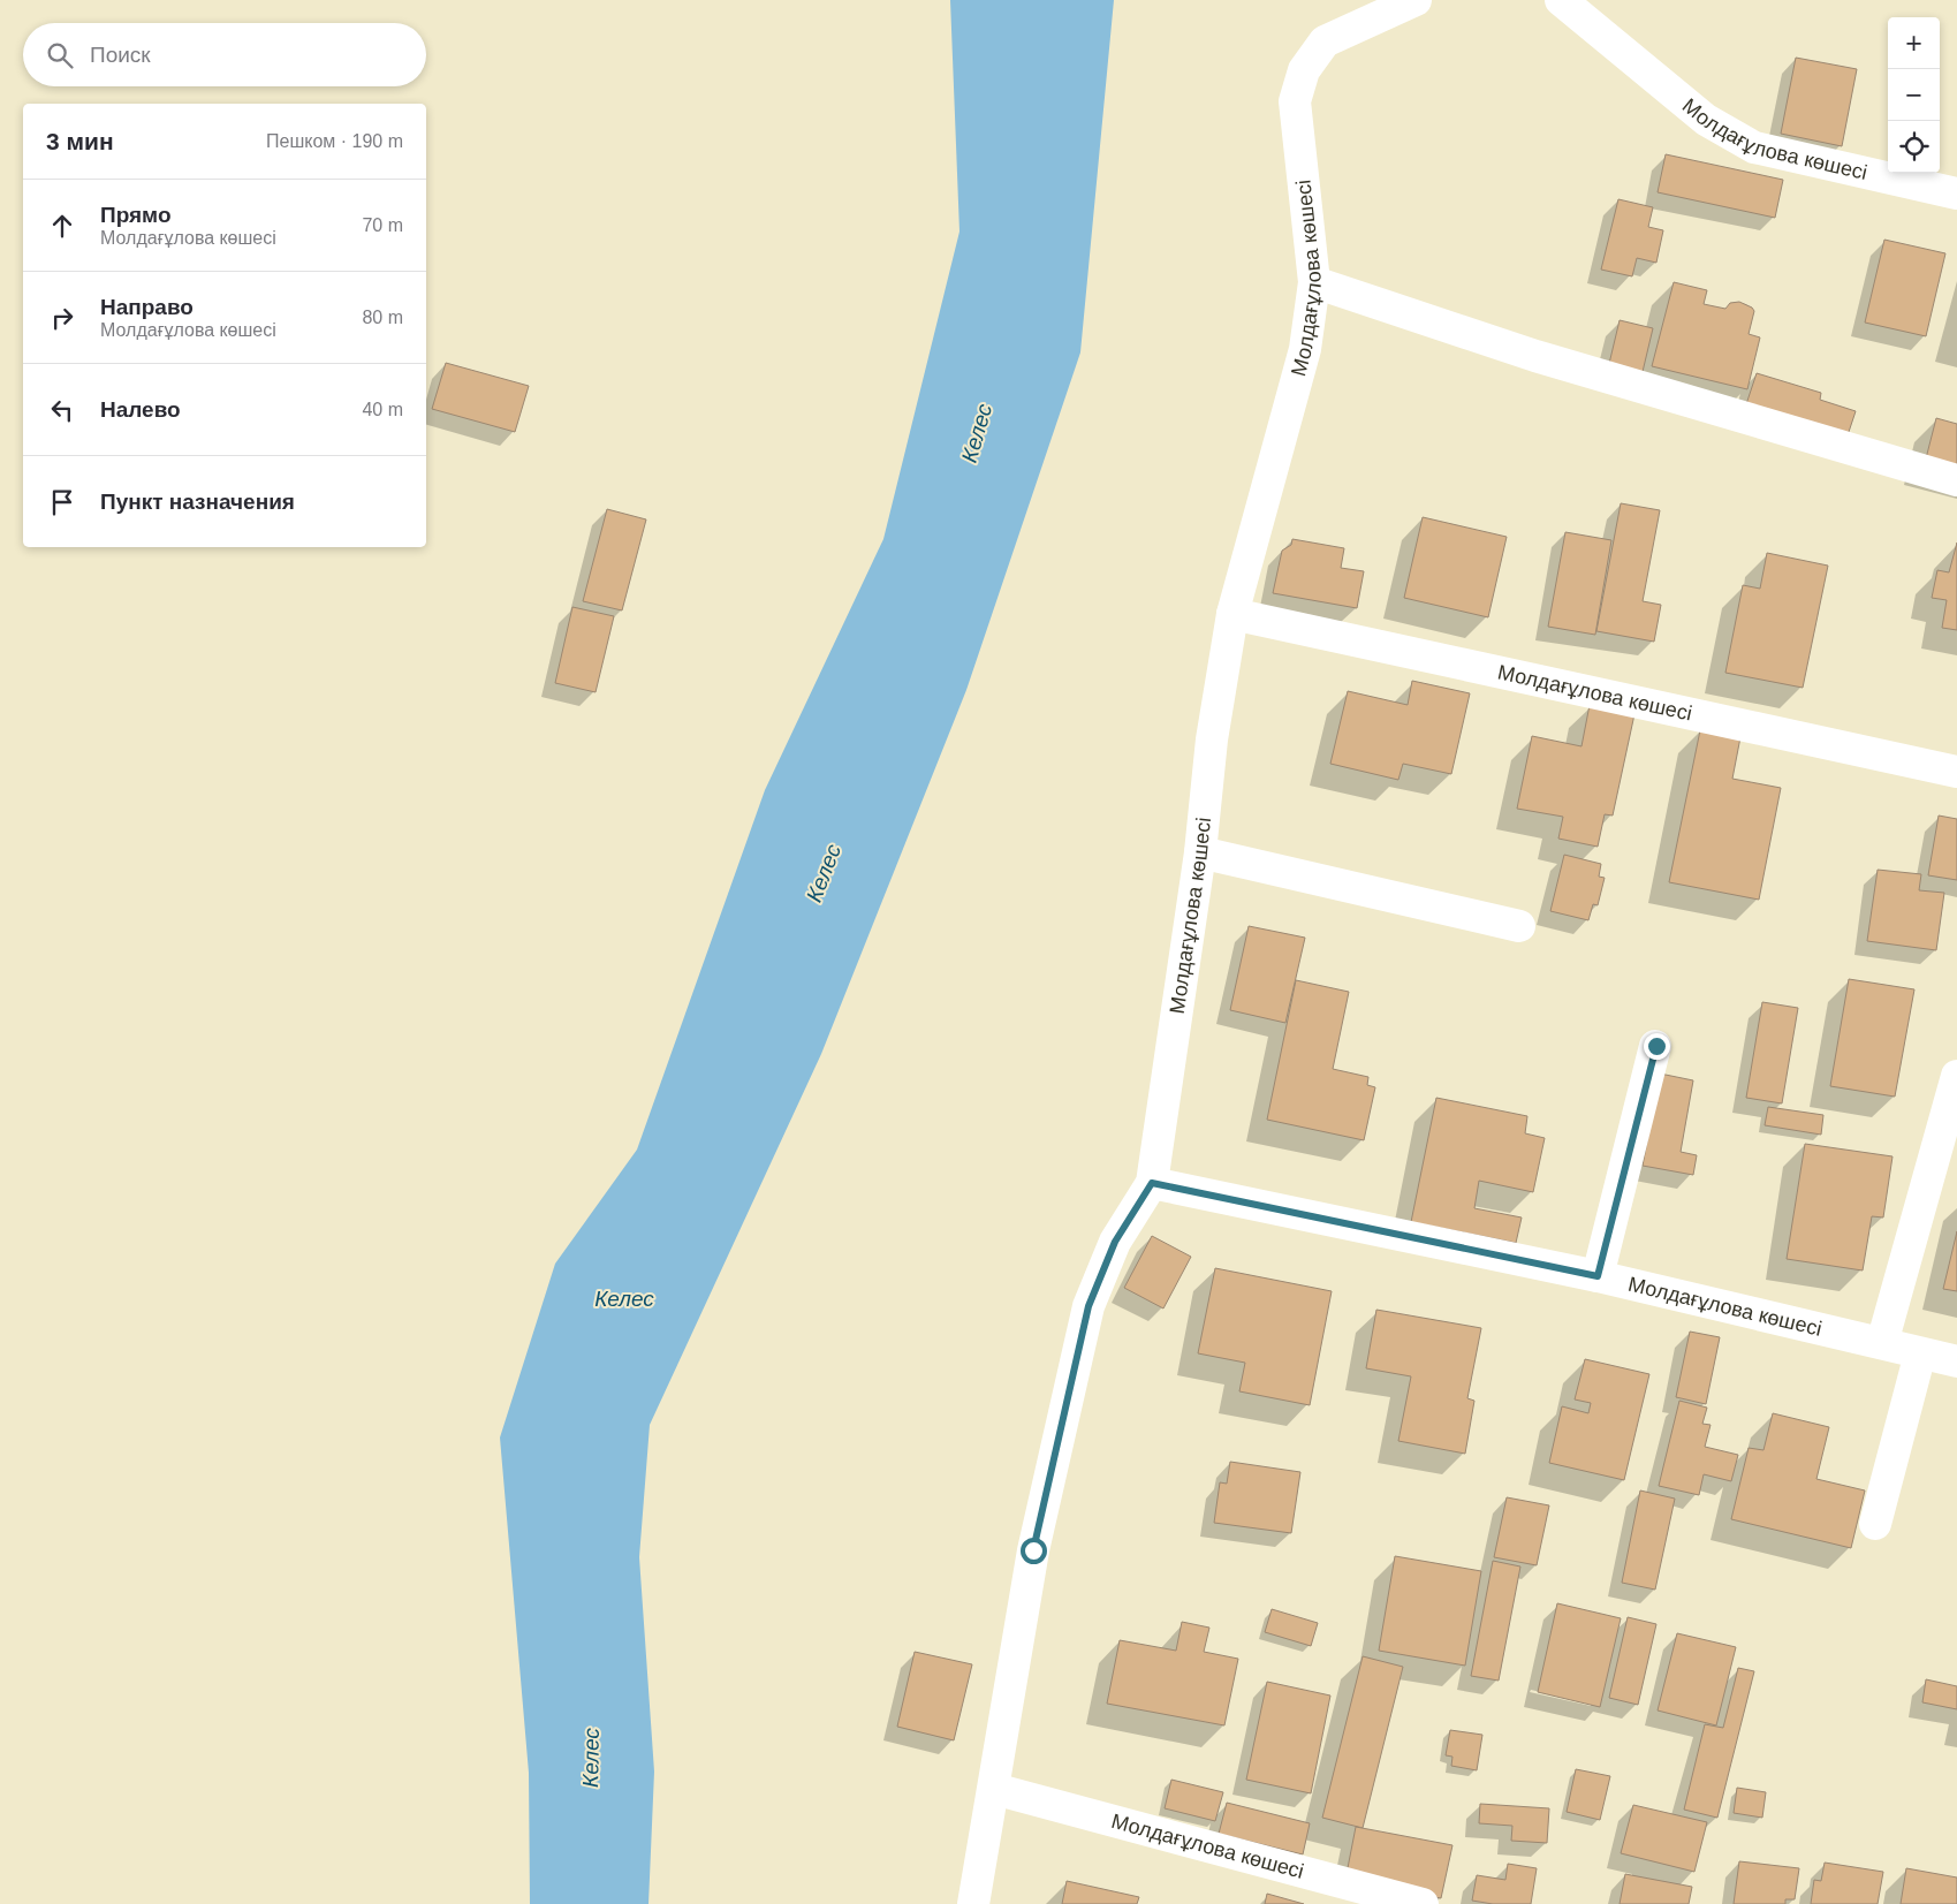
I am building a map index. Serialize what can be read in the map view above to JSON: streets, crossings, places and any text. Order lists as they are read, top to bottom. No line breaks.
{"streets":{"street":["Молдағұлова көшесі"]},"water":["Келес"],"page":{"map_buttons":["+","−"],"search":"Поиск","heading":["3 мин","Пешком · 190 m"],"list":[["Прямо","Молдағұлова көшесі","70 m"],["Направо","Молдағұлова көшесі","80 m"],["Налево","40 m"],"Пункт назначения"]}}
